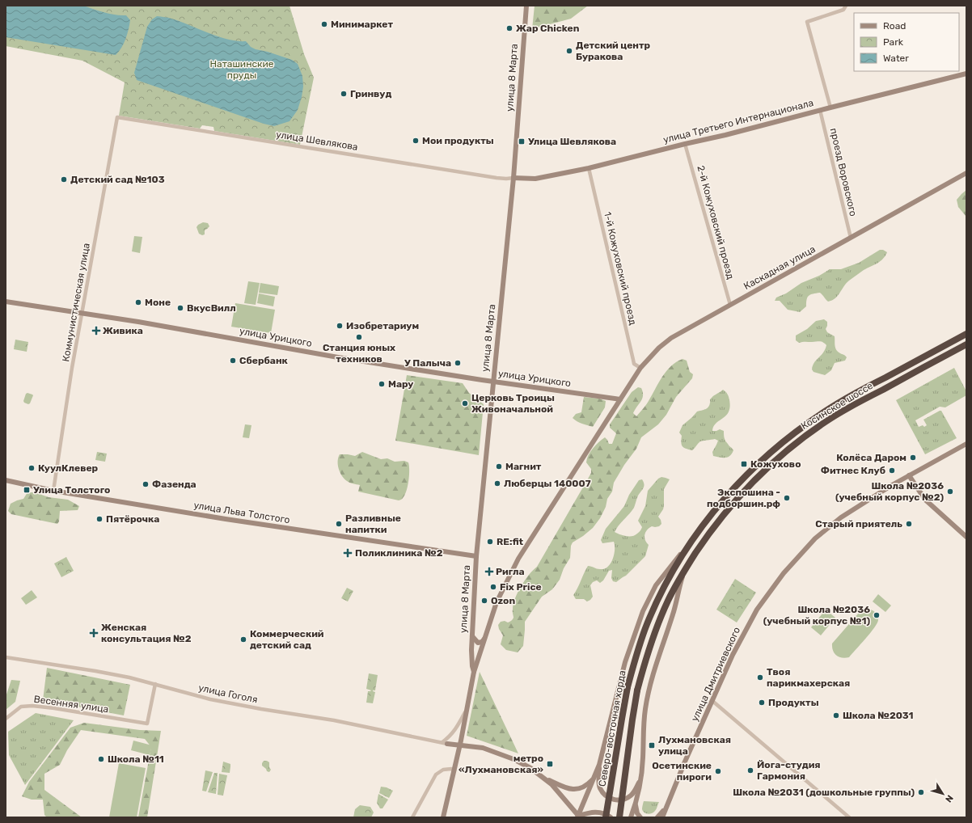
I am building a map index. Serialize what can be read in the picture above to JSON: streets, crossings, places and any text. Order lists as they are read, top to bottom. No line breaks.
{"streets":{"highway":["Косинское шоссе","Северо-восточная хорда"],"street":["улица 8 Марта","улица Третьего Интернационала","улица Шевлякова","проезд Воровского","2-й Кожуховский проезд","Каскадная улица","1-й Кожуховский проезд","Коммунистическая улица","улица Урицкого","улица Льва Толстого","улица Дмитриевского","улица Гоголя","Весенняя улица"]},"crossings":[["улица 8 Марта","улица Третьего Интернационала"],["улица 8 Марта","улица Шевлякова"],["улица 8 Марта","Каскадная улица"],["улица 8 Марта","улица Урицкого"],["улица 8 Марта","улица Льва Толстого"],["улица Третьего Интернационала","улица Шевлякова"],["улица Третьего Интернационала","проезд Воровского"],["улица Третьего Интернационала","2-й Кожуховский проезд"],["улица Третьего Интернационала","1-й Кожуховский проезд"],["улица Шевлякова","Коммунистическая улица"],["проезд Воровского","Каскадная улица"],["2-й Кожуховский проезд","Каскадная улица"],["Каскадная улица","1-й Кожуховский проезд"],["Каскадная улица","улица Урицкого"],["Коммунистическая улица","улица Урицкого"],["Коммунистическая улица","улица Льва Толстого"],["Косинское шоссе","Северо-восточная хорда"],["улица Гоголя","Весенняя улица"]],"parks":["Наташинские пруды"],"places":{"other":["Минимаркет","Жар Chicken","Детский центр Буракова","Гринвуд","Мои продукты","Детский сад №103","Моне","ВкусВилл","Изобретариум","Станция юных техников","Сбербанк","У Палыча","Мару","Церковь Троицы Живоначальной","Колёса Даром","Магнит","КуулКлевер","Фитнес Клуб","Люберцы 140007","Фазенда","Школа №2036 (учебный корпус №2)","Экспошина - подборшин.рф","Пятёрочка","Разливные напитки","Старый приятель","RE:fit","Fix Price","Ozon","Школа №2036 (учебный корпус №1)","Коммерческий детский сад","Твоя парикмахерская","Продукты","Школа №2031","Школа №11","Йога-студия Гармония","Осетинские пироги","Школа №2031 (дошкольные группы)"],"transit":["Улица Шевлякова","Кожухово","Улица Толстого","Лухмановская улица","метро «Лухмановская»"],"health":["Живика","Поликлиника №2","Ригла","Женская консультация №2"]},"legend":["Road","Park","Water"],"north":"bottom right"}
